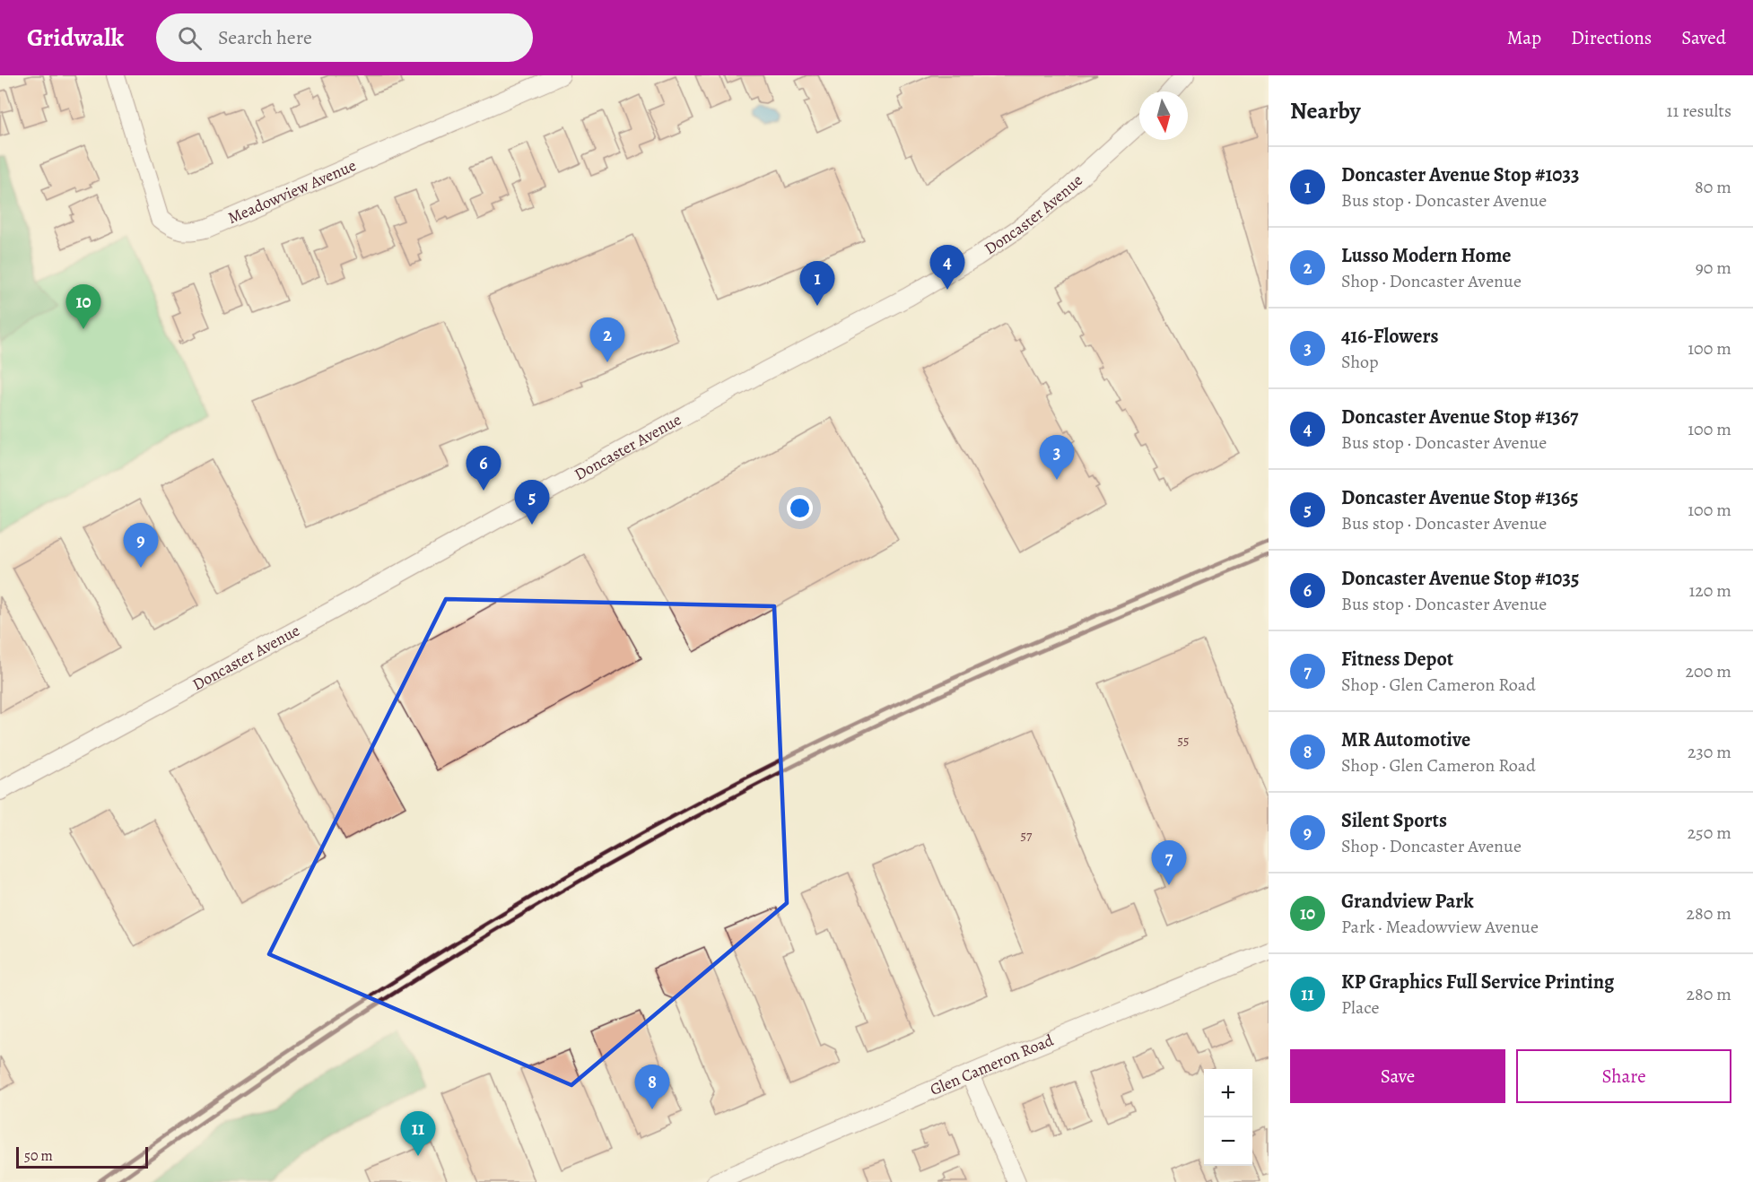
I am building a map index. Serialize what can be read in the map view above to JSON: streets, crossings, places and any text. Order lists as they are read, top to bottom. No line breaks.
{"streets":{"street":["Meadowview Avenue","Doncaster Avenue","Glen Cameron Road"]},"house_numbers":["55","57"],"scale_bar":"50 m","north":"bottom","page":{"header":"Gridwalk","search":"Search here","nav":["Map","Directions","Saved"],"heading":["Nearby","11 results"],"list":[{"mark":"1","name":"Doncaster Avenue Stop #1033","note":"Bus stop · Doncaster Avenue","value":"80 m"},{"mark":"2","name":"Lusso Modern Home","note":"Shop · Doncaster Avenue","value":"90 m"},{"mark":"3","name":"416-Flowers","note":"Shop","value":"100 m"},{"mark":"4","name":"Doncaster Avenue Stop #1367","note":"Bus stop · Doncaster Avenue","value":"100 m"},{"mark":"5","name":"Doncaster Avenue Stop #1365","note":"Bus stop · Doncaster Avenue","value":"100 m"},{"mark":"6","name":"Doncaster Avenue Stop #1035","note":"Bus stop · Doncaster Avenue","value":"120 m"},{"mark":"7","name":"Fitness Depot","note":"Shop · Glen Cameron Road","value":"200 m"},{"mark":"8","name":"MR Automotive","note":"Shop · Glen Cameron Road","value":"230 m"},{"mark":"9","name":"Silent Sports","note":"Shop · Doncaster Avenue","value":"250 m"},{"mark":"10","name":"Grandview Park","note":"Park · Meadowview Avenue","value":"280 m"},{"mark":"11","name":"KP Graphics Full Service Printing","note":"Place","value":"280 m"}],"pins":["4","1","10","2","3","6","5","9","7","8","11"],"buttons":["Save","Share"],"map_buttons":["+","−"],"scale":"50 m"}}
